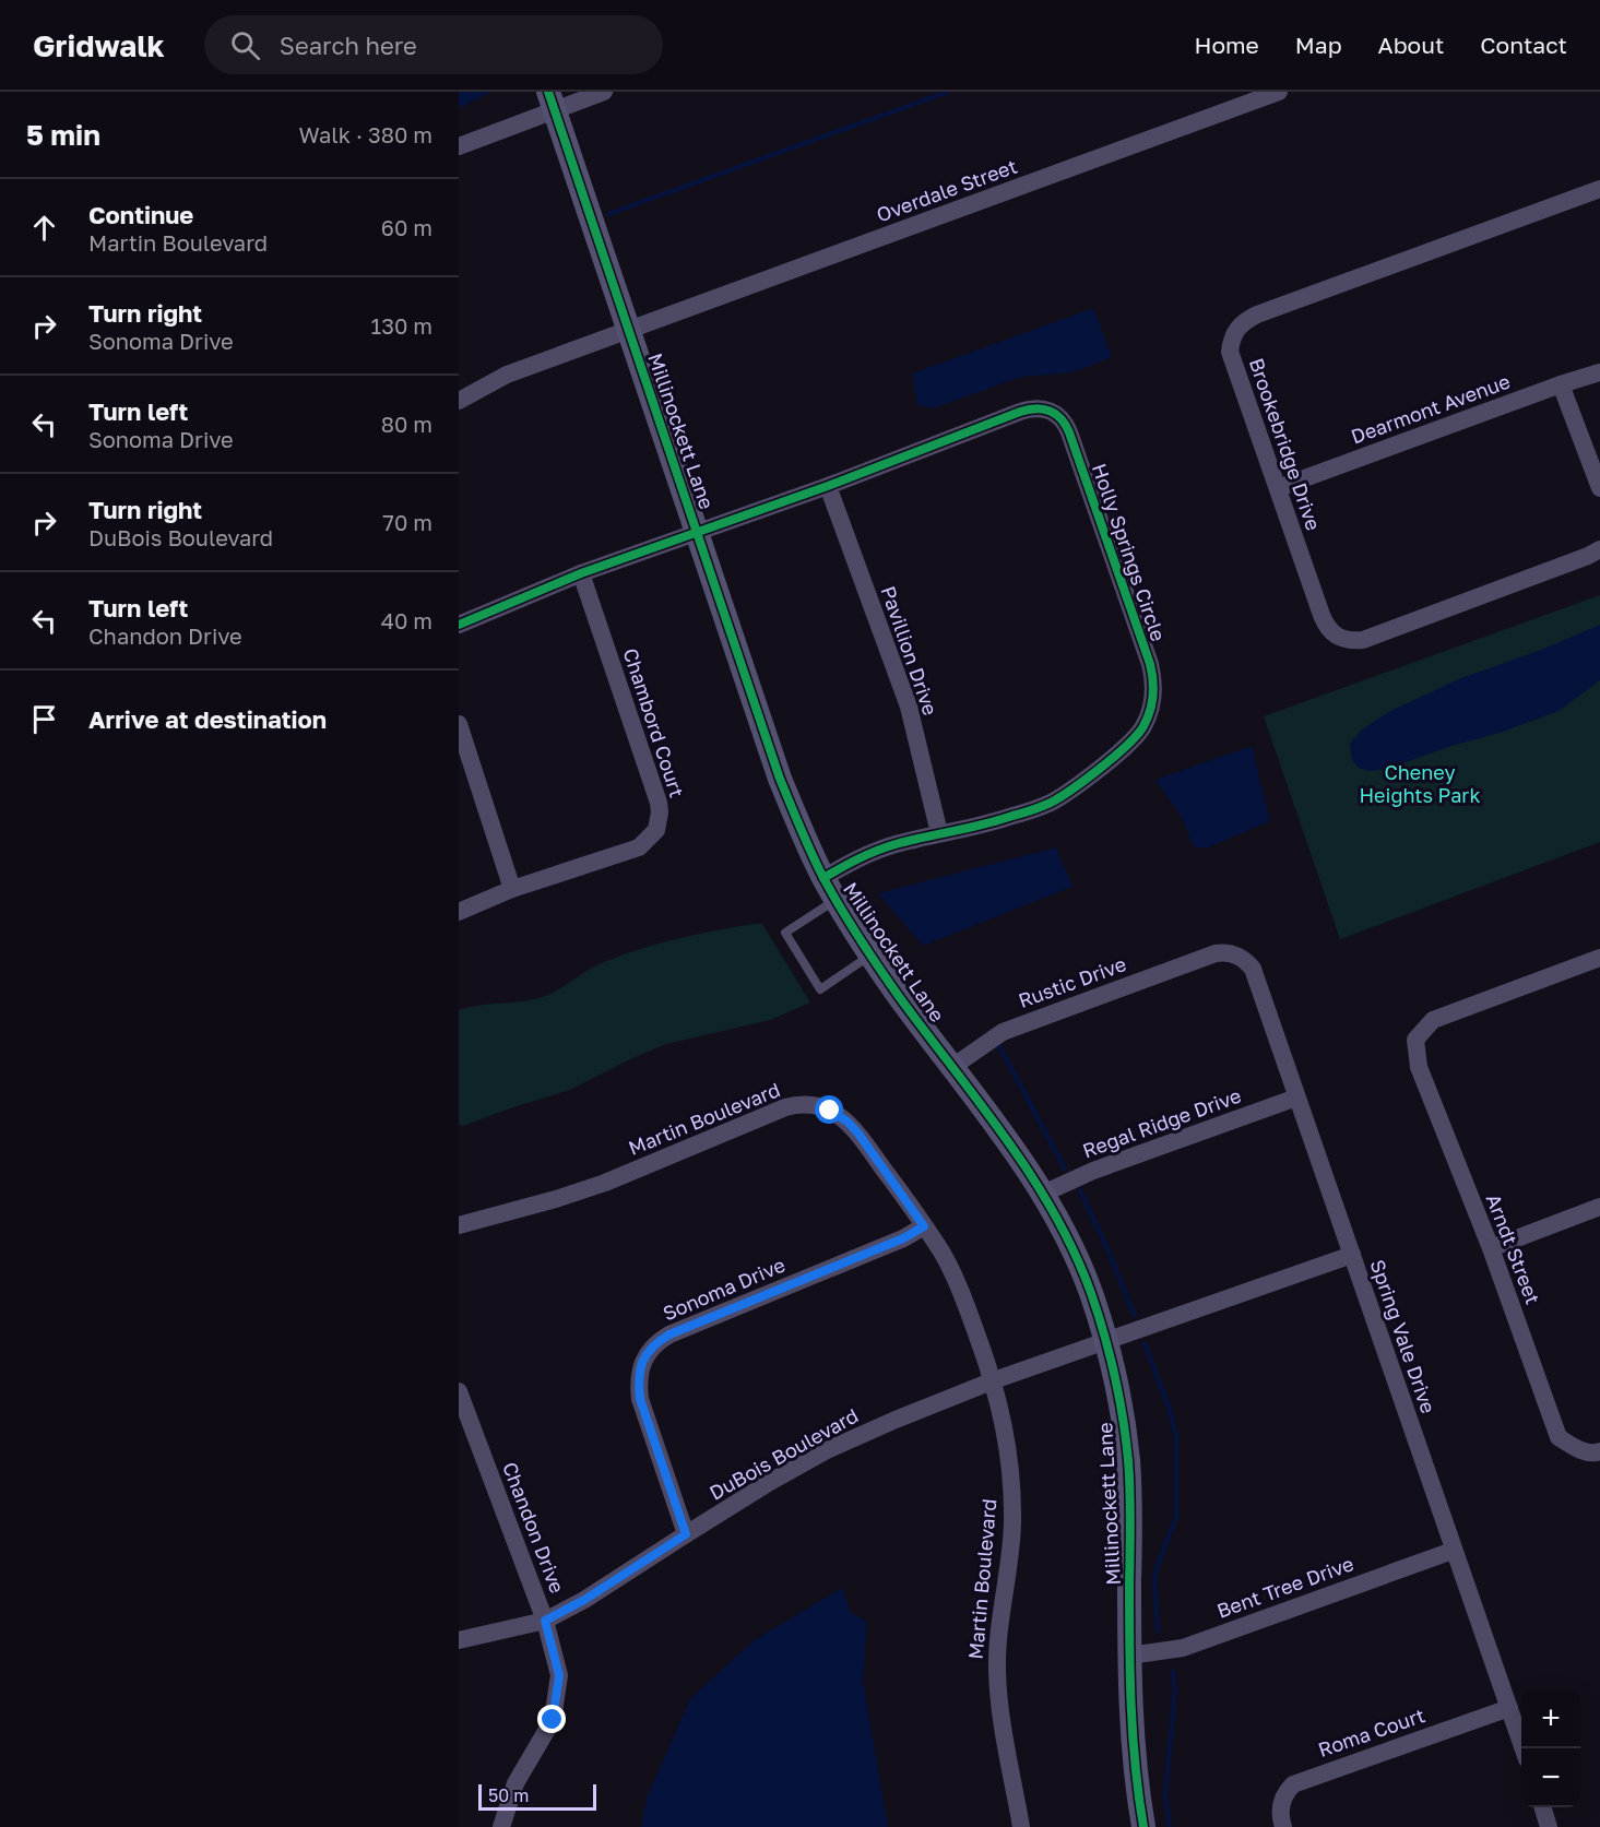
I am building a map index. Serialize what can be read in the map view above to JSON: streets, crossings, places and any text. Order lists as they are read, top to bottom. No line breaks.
{"streets":{"street":["Overdale Street","Dearmont Avenue","Millinockett Lane","Brookebridge Drive","Holly Springs Circle","Pavillion Drive","Chambord Court","Rustic Drive","Martin Boulevard","Regal Ridge Drive","Arndt Street","Sonoma Drive","Spring Vale Drive","DuBois Boulevard","Chandon Drive","Bent Tree Drive","Roma Court"]},"crossings":[["Overdale Street","Millinockett Lane"],["Dearmont Avenue","Brookebridge Drive"],["Millinockett Lane","Holly Springs Circle"],["Millinockett Lane","Rustic Drive"],["Millinockett Lane","Regal Ridge Drive"],["Millinockett Lane","DuBois Boulevard"],["Millinockett Lane","Bent Tree Drive"],["Holly Springs Circle","Pavillion Drive"],["Rustic Drive","Spring Vale Drive"],["Martin Boulevard","Sonoma Drive"],["Martin Boulevard","DuBois Boulevard"],["Regal Ridge Drive","Spring Vale Drive"],["Sonoma Drive","DuBois Boulevard"],["Spring Vale Drive","DuBois Boulevard"],["Spring Vale Drive","Bent Tree Drive"],["Spring Vale Drive","Roma Court"],["DuBois Boulevard","Chandon Drive"]],"parks":["Cheney Heights Park"],"scale_bar":"50 m","page":{"header":"Gridwalk","search":"Search here","nav":["Home","Map","About","Contact"],"heading":["5 min","Walk · 380 m"],"list":[["Continue","Martin Boulevard","60 m"],["Turn right","Sonoma Drive","130 m"],["Turn left","Sonoma Drive","80 m"],["Turn right","DuBois Boulevard","70 m"],["Turn left","Chandon Drive","40 m"],"Arrive at destination"],"map_buttons":["+","−"],"scale":"50 m"}}
